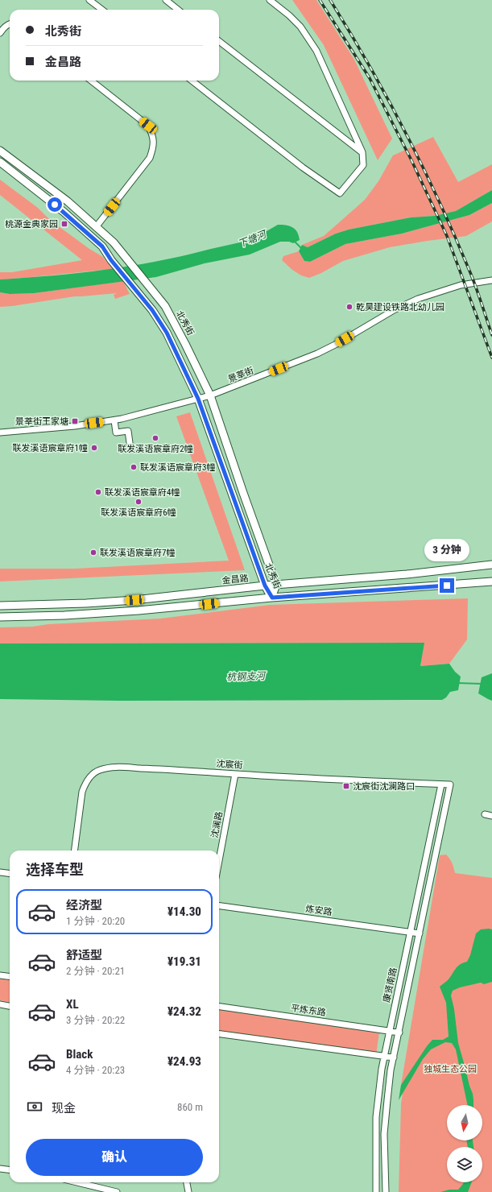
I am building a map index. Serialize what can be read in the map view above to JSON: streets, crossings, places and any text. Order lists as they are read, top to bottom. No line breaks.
{"streets":{"main road":["北秀街","金昌路"],"street":["景莘街","沈宸街","沈澜路","炼安路","康贤南路","平炼东路"]},"crossings":[["北秀街","景莘街"],["北秀街","金昌路"],["沈宸街","沈澜路"],["沈宸街","炼安路"],["沈宸街","康贤南路"],["炼安路","康贤南路"],["康贤南路","平炼东路"]],"water":["下塘河","杭钢支河"],"parks":["独城生态公园"],"places":{"transit":["桃源金典家园","景莘街王家塘","沈宸街沈澜路口"],"other":["乾昊建设铁路北幼儿园","联发溪语宸章府2幢","联发溪语宸章府1幢","联发溪语宸章府3幢","联发溪语宸章府4幢","联发溪语宸章府6幢","联发溪语宸章府7幢"]},"north":"bottom","page":{"banner":["北秀街","金昌路"],"bubble":"3 分钟","heading":"选择车型","list":[{"name":"经济型","note":"1 分钟 · 20:20","value":"¥14.30"},{"name":"舒适型","note":"2 分钟 · 20:21","value":"¥19.31"},{"name":"XL","note":"3 分钟 · 20:22","value":"¥24.32"},{"name":"Black","note":"4 分钟 · 20:23","value":"¥24.93"}],"pay":["现金","860 m"],"buttons":"确认"}}
